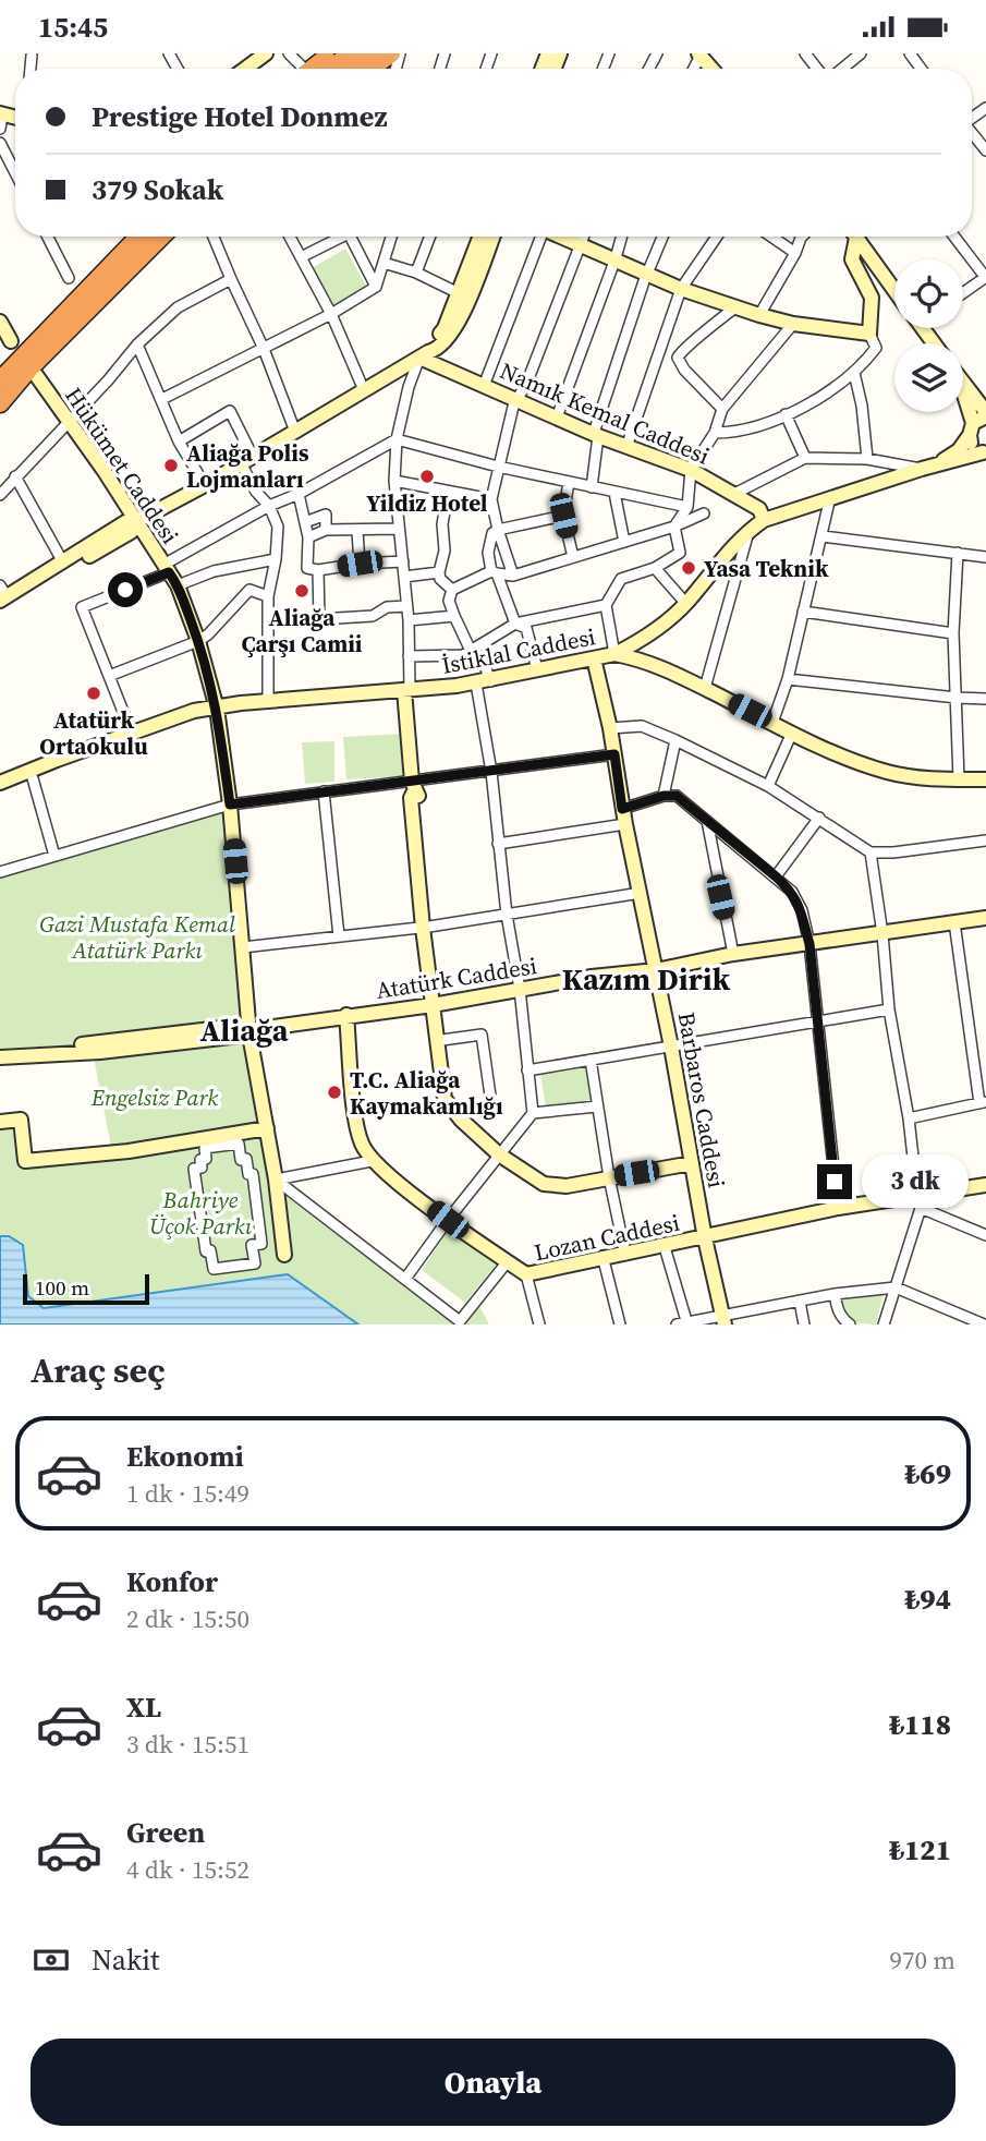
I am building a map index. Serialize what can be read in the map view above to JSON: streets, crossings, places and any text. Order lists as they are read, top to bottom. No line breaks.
{"streets":{"street":["Namık Kemal Caddesi","Hükümet Caddesi","İstiklal Caddesi","Atatürk Caddesi","Barbaros Caddesi","Lozan Caddesi"]},"crossings":[["Hükümet Caddesi","İstiklal Caddesi"],["Hükümet Caddesi","Atatürk Caddesi"],["İstiklal Caddesi","Barbaros Caddesi"],["Atatürk Caddesi","Barbaros Caddesi"],["Barbaros Caddesi","Lozan Caddesi"]],"districts":["Kazım Dirik","Aliağa"],"parks":["Gazi Mustafa Kemal Atatürk Parkı","Engelsiz Park","Bahriye Üçok Parkı"],"places":["Aliağa Polis Lojmanları","Yildiz Hotel","Yasa Teknik","Aliağa Çarşı Camii","Atatürk Ortaokulu","T.C. Aliağa Kaymakamlığı"],"scale_bar":"100 m","page":{"status":"15:45","banner":["Prestige Hotel Donmez","379 Sokak"],"bubble":"3 dk","scale":"100 m","heading":"Araç seç","list":[{"name":"Ekonomi","note":"1 dk · 15:49","value":"₺69"},{"name":"Konfor","note":"2 dk · 15:50","value":"₺94"},{"name":"XL","note":"3 dk · 15:51","value":"₺118"},{"name":"Green","note":"4 dk · 15:52","value":"₺121"}],"pay":["Nakit","970 m"],"buttons":"Onayla"}}
